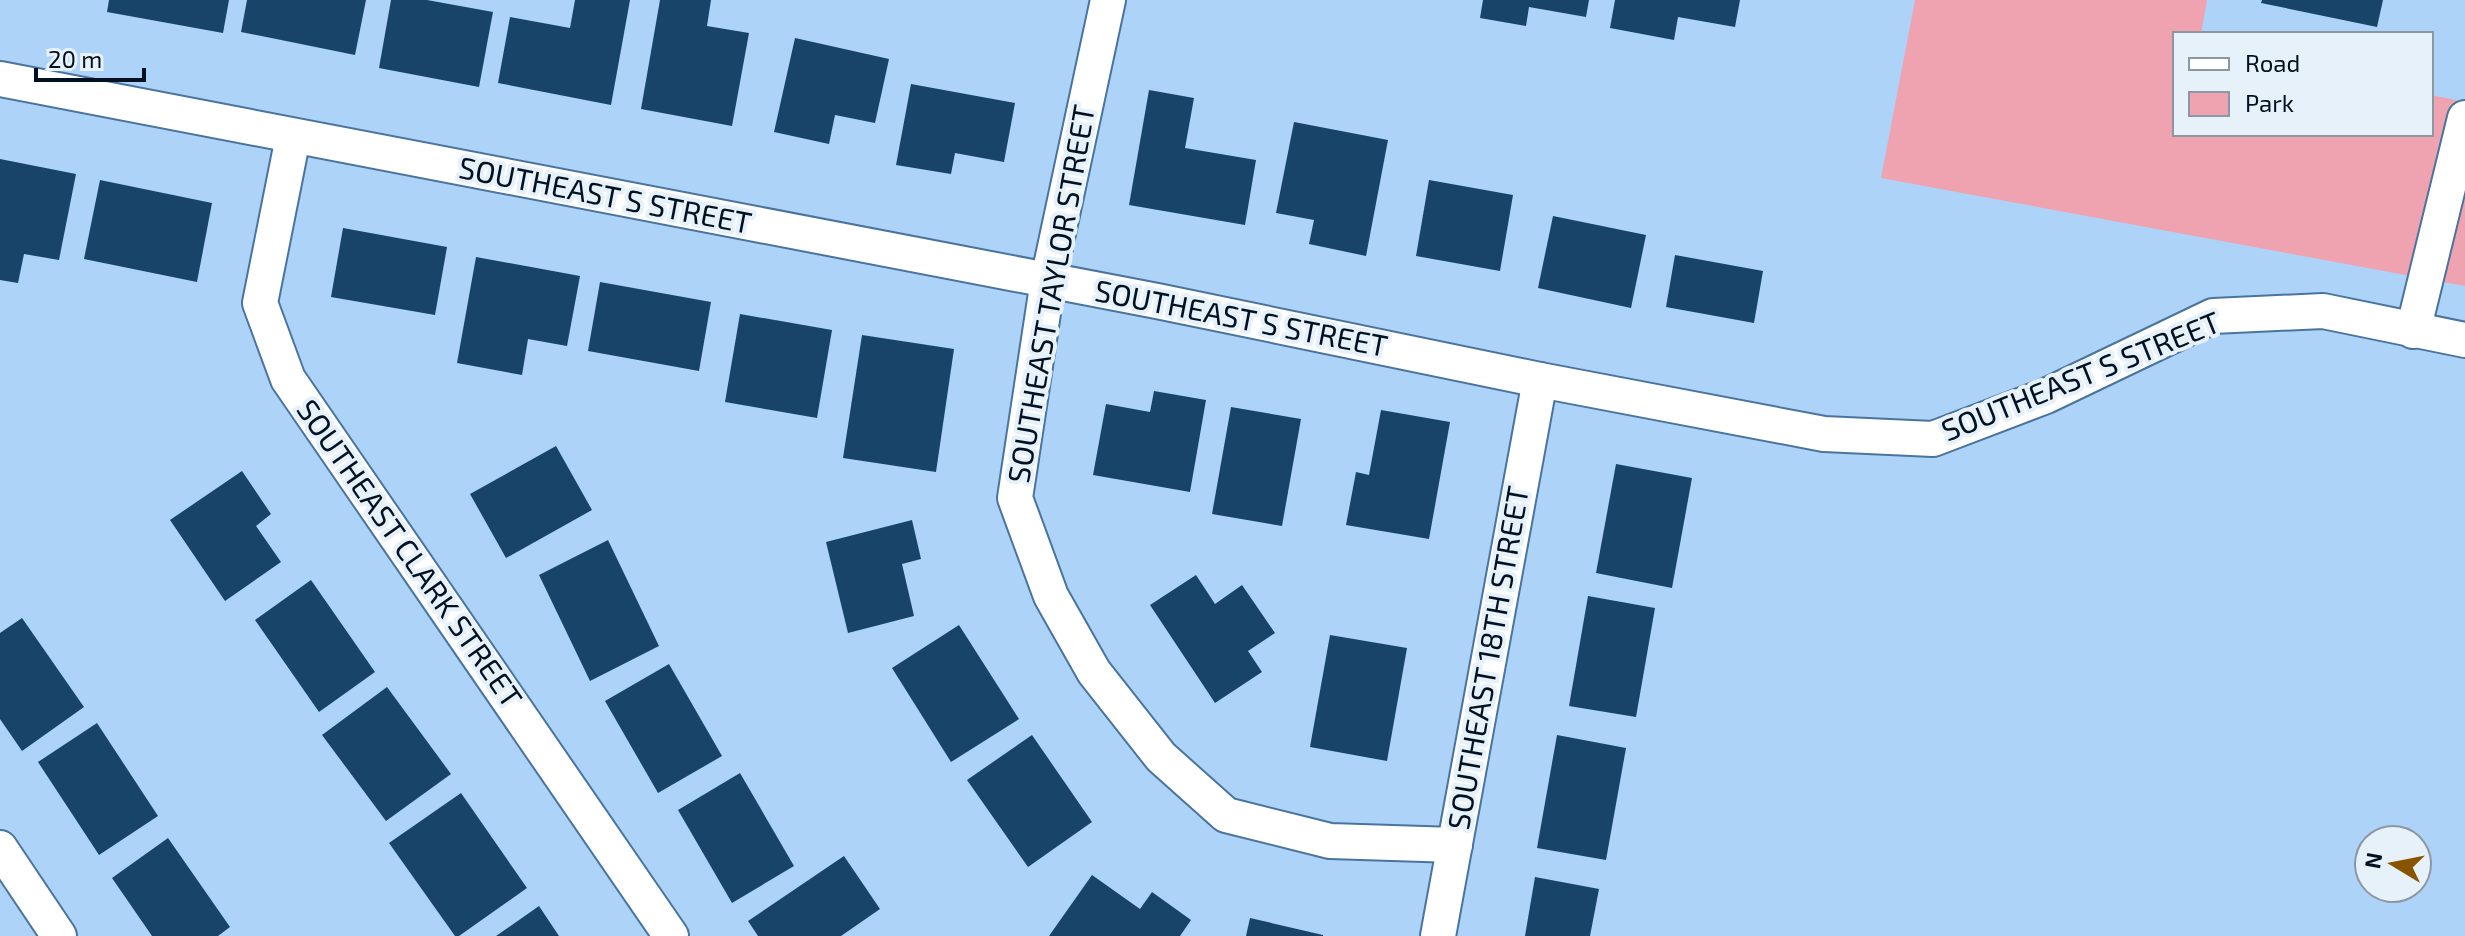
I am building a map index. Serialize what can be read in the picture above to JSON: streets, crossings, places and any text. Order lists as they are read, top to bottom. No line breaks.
{"streets":{"street":["SOUTHEAST S STREET","SOUTHEAST TAYLOR STREET","SOUTHEAST CLARK STREET","SOUTHEAST 18TH STREET"]},"crossings":[["SOUTHEAST S STREET","SOUTHEAST TAYLOR STREET"],["SOUTHEAST S STREET","SOUTHEAST CLARK STREET"],["SOUTHEAST S STREET","SOUTHEAST 18TH STREET"],["SOUTHEAST TAYLOR STREET","SOUTHEAST 18TH STREET"]],"legend":["Road","Park"],"scale_bar":"20 m","north":"left"}
